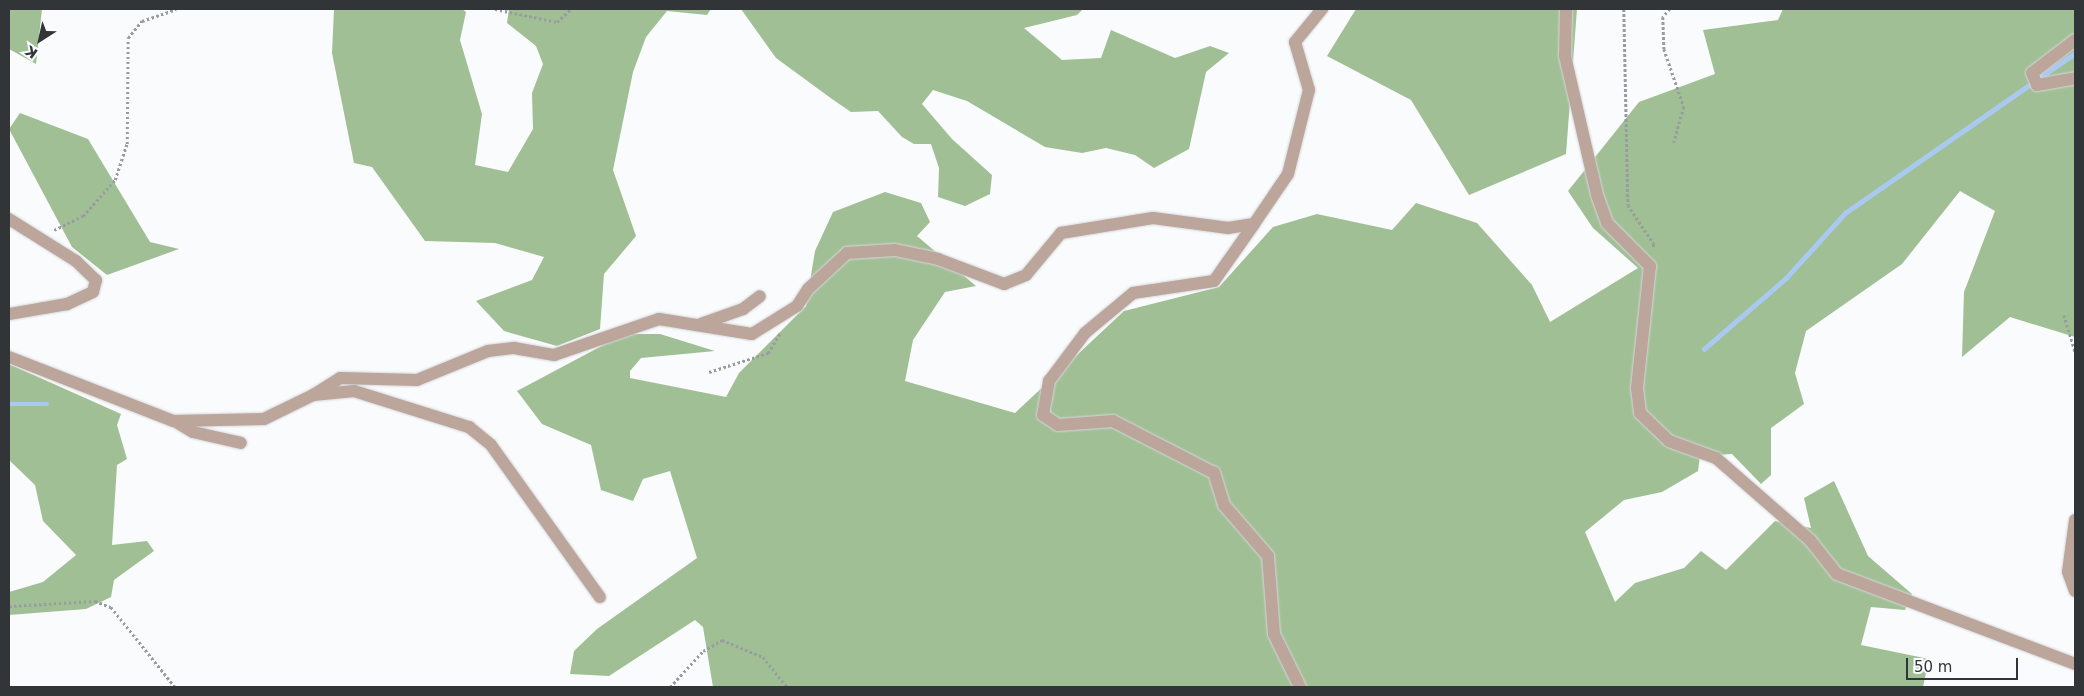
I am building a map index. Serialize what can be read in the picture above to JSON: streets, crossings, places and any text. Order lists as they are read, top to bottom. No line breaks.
{"scale_bar":"50 m","north":"bottom left"}
